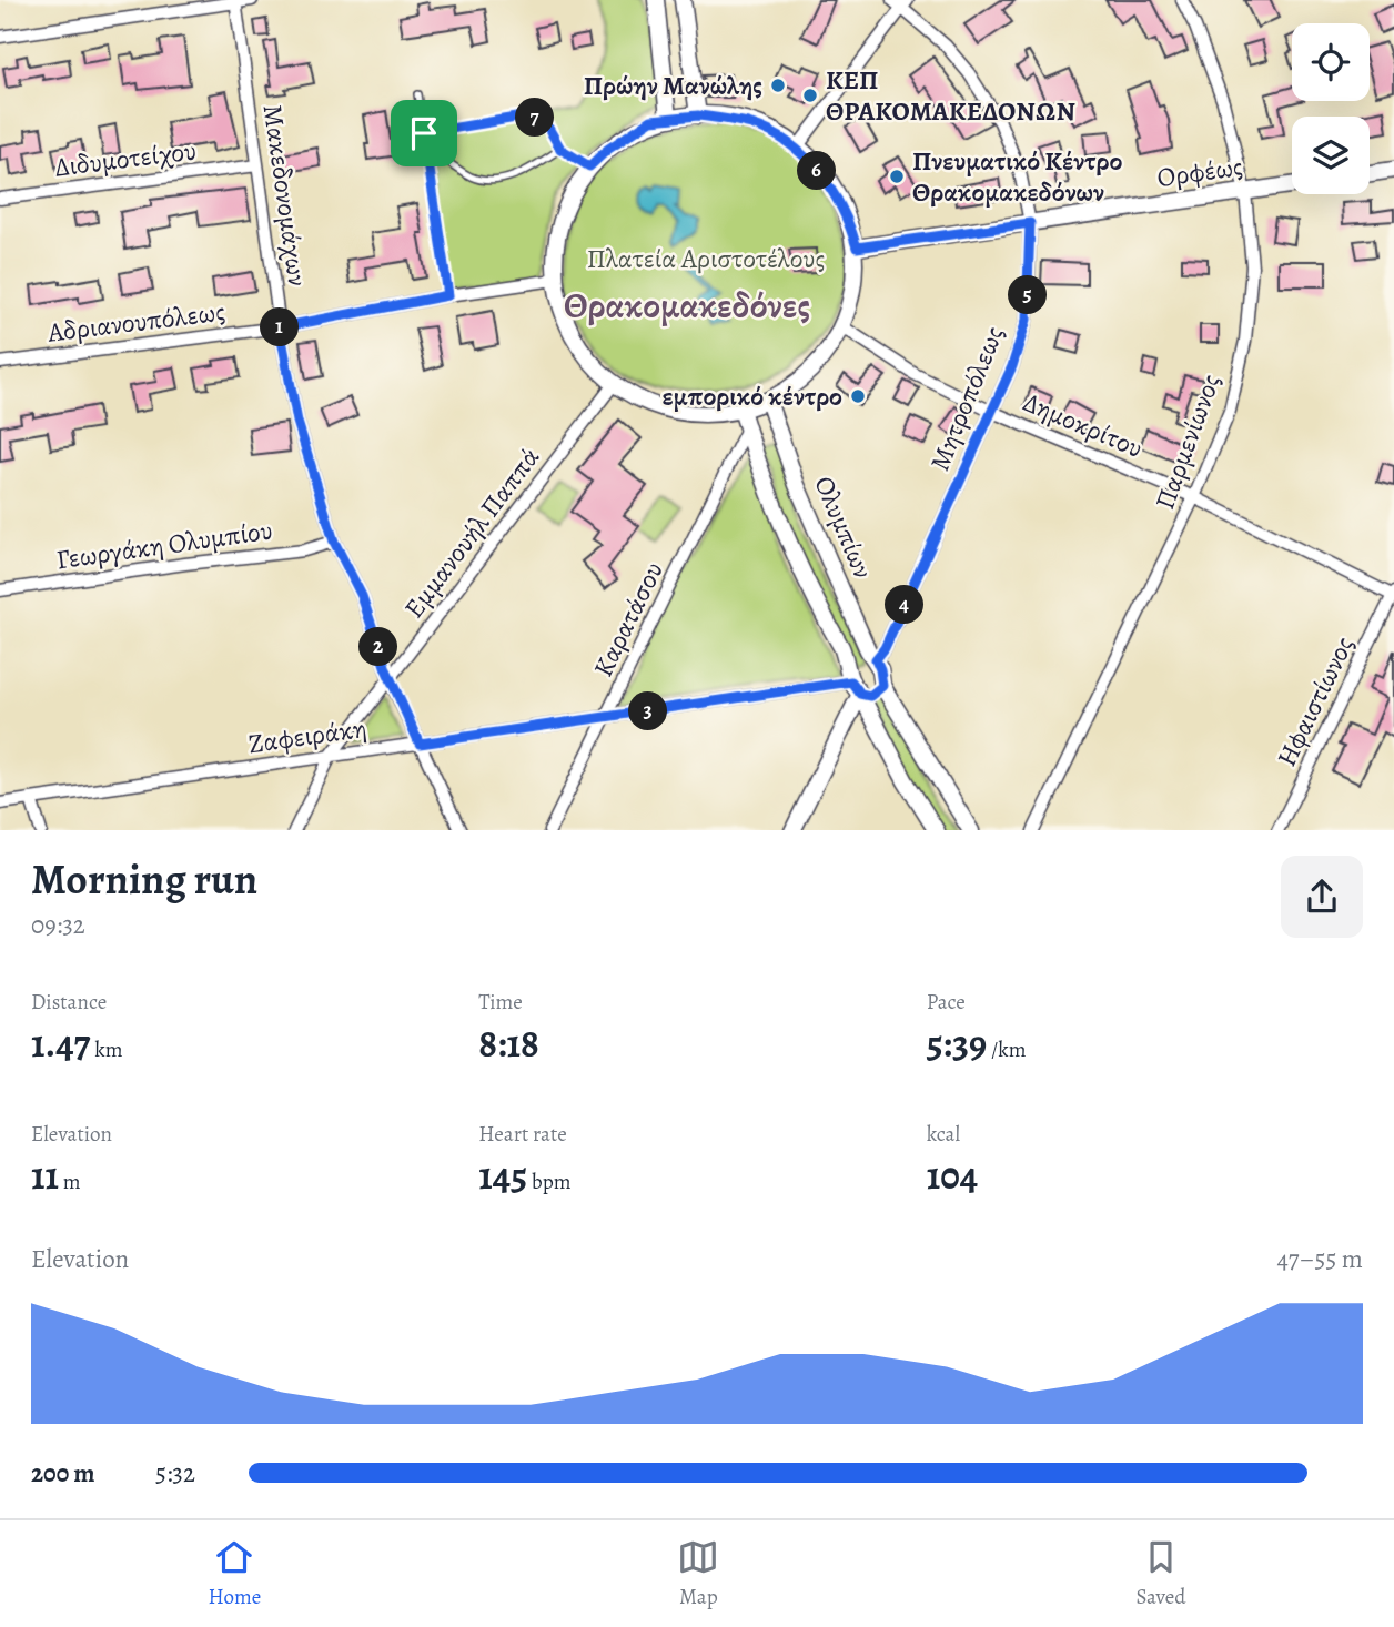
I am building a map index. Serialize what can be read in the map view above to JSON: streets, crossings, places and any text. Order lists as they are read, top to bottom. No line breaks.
{"streets":{"street":["Διδυμοτείχου","Ορφέως","Μακεδονομάχων","Αδριανουπόλεως","Μητροπόλεως","Δημοκρίτου","Παρμενίωνος","Ολυμπίων","Εμμανουήλ Παππά","Γεωργάκη Ολυμπίου","Καρατάσου","Ηφαιστίωνος","Ζαφειράκη"]},"crossings":[["Διδυμοτείχου","Μακεδονομάχων"],["Ορφέως","Μητροπόλεως"],["Ορφέως","Παρμενίωνος"],["Μακεδονομάχων","Αδριανουπόλεως"],["Μακεδονομάχων","Εμμανουήλ Παππά"],["Μακεδονομάχων","Γεωργάκη Ολυμπίου"],["Μακεδονομάχων","Ζαφειράκη"],["Μητροπόλεως","Δημοκρίτου"],["Μητροπόλεως","Ολυμπίων"],["Μητροπόλεως","Ζαφειράκη"],["Δημοκρίτου","Παρμενίωνος"],["Δημοκρίτου","Ηφαιστίωνος"],["Ολυμπίων","Καρατάσου"],["Ολυμπίων","Ζαφειράκη"],["Εμμανουήλ Παππά","Ζαφειράκη"],["Καρατάσου","Ζαφειράκη"]],"districts":["Θρακομακεδόνες"],"parks":["Πλατεία Αριστοτέλους"],"places":["Πρώην Μανώλης","ΚΕΠ ΘΡΑΚΟΜΑΚΕΔΟΝΩΝ","Πνευματικό Κέντρο Θρακομακεδόνων","εμπορικό κέντρο"],"page":{"pins":["7","6","5","1","4","2","3"],"heading":["Morning run","09:32"],"stats":[["Distance","1.47 km"],["Time","8:18"],["Pace","5:39 /km"],["Elevation","11 m"],["Heart rate","145 bpm"],["kcal","104"]],"chart":["Elevation","47–55 m"],"list":[{"name":"200 m","note":"5:32"}],"tabs":["Home","Map","Saved"]}}
